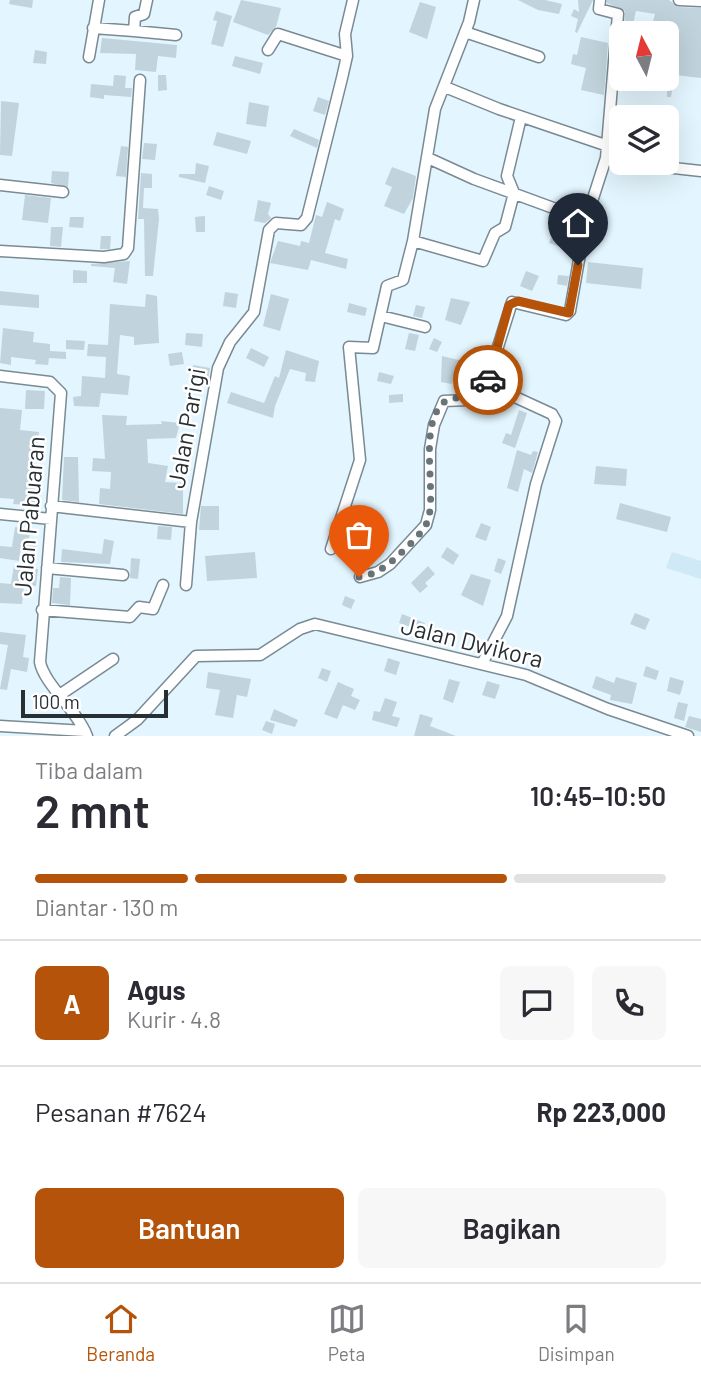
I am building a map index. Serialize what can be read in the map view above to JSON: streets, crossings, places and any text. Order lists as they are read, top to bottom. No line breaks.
{"streets":{"street":["Jalan Parigi","Jalan Pabuaran","Jalan Dwikora"]},"crossings":[["Jalan Parigi","Jalan Pabuaran"]],"scale_bar":"100 m","north":"top","page":{"scale":"100 m","heading":["2 mnt","Tiba dalam","10:45–10:50"],"panel":["Agus","Kurir · 4.8","Pesanan #7624","Rp 223,000"],"bar":"Diantar · 130 m","round":"A","buttons":["Bantuan","Bagikan"],"tabs":["Beranda","Peta","Disimpan"]}}
